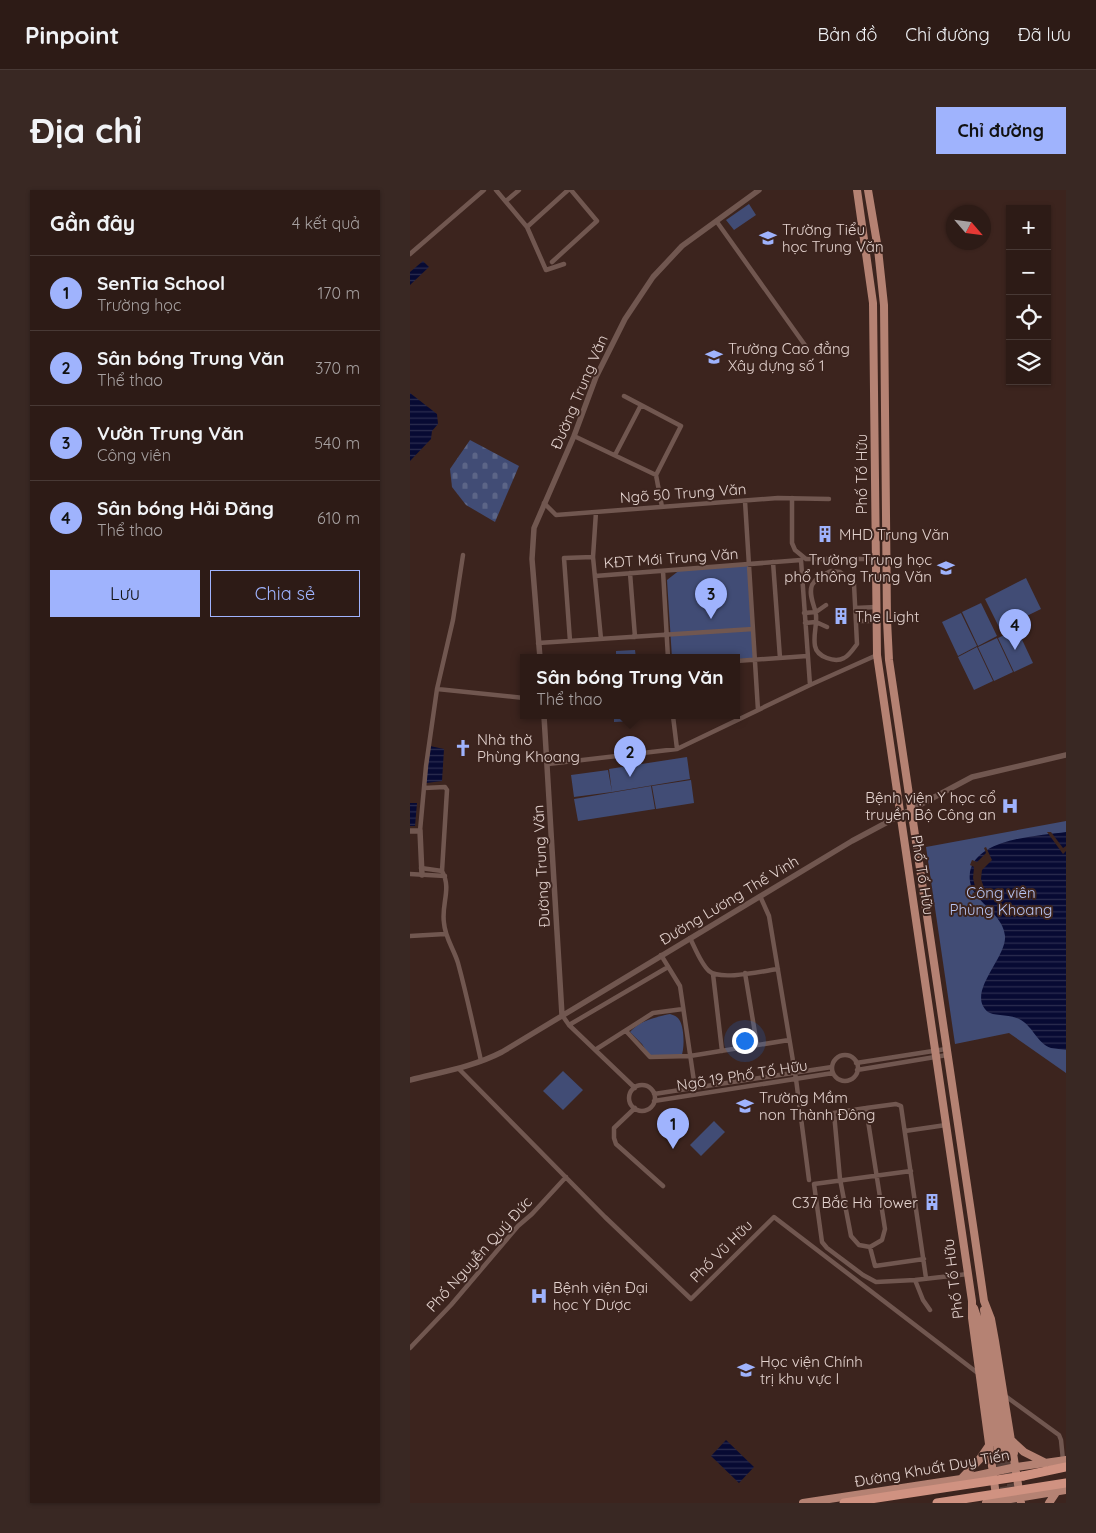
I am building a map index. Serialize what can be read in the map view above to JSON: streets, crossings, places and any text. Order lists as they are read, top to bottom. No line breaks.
{"streets":{"main road":["Phố Tố Hữu","Đường Khuất Duy Tiến"],"street":["Đường Trung Văn","Ngõ 50 Trung Văn","KĐT Mới Trung Văn","Đường Lương Thế Vinh","Ngõ 19 Phố Tố Hữu","Phố Vũ Hữu","Phố Nguyễn Quý Đức"]},"crossings":[["Đường Trung Văn","Ngõ 50 Trung Văn"],["Đường Trung Văn","Đường Lương Thế Vinh"],["Phố Tố Hữu","Đường Lương Thế Vinh"],["Phố Tố Hữu","Phố Vũ Hữu"],["Phố Tố Hữu","Đường Khuất Duy Tiến"],["Ngõ 50 Trung Văn","KĐT Mới Trung Văn"],["Đường Lương Thế Vinh","Phố Vũ Hữu"],["Phố Vũ Hữu","Phố Nguyễn Quý Đức"]],"parks":["Công viên Phùng Khoang"],"places":{"school or university":["Trường Tiểu học Trung Văn","Trường Cao đẳng Xây dựng số 1","Trường Trung học phổ thông Trung Văn","Trường Mầm non Thành Đông","Học viện Chính trị khu vực I"],"building":["MHD Trung Văn","The Light","C37 Bắc Hà Tower"],"church":["Nhà thờ Phùng Khoang"],"hospital":["Bệnh viện Y học cổ truyền Bộ Công an","Bệnh viện Đại học Y Dược"]},"north":"bottom right","page":{"header":"Pinpoint","nav":["Bản đồ","Chỉ đường","Đã lưu"],"buttons":["Chỉ đường",["Lưu","Chia sẻ"]],"title":"Địa chỉ","heading":["Gần đây","4 kết quả"],"map_buttons":["+","−"],"list":[{"mark":"1","name":"SenTia School","note":"Trường học","value":"170 m"},{"mark":"2","name":"Sân bóng Trung Văn","note":"Thể thao","value":"370 m"},{"mark":"3","name":"Vườn Trung Văn","note":"Công viên","value":"540 m"},{"mark":"4","name":"Sân bóng Hải Đăng","note":"Thể thao","value":"610 m"}],"pins":["3","4","2","1"],"popup":["Sân bóng Trung Văn","Thể thao"]}}
